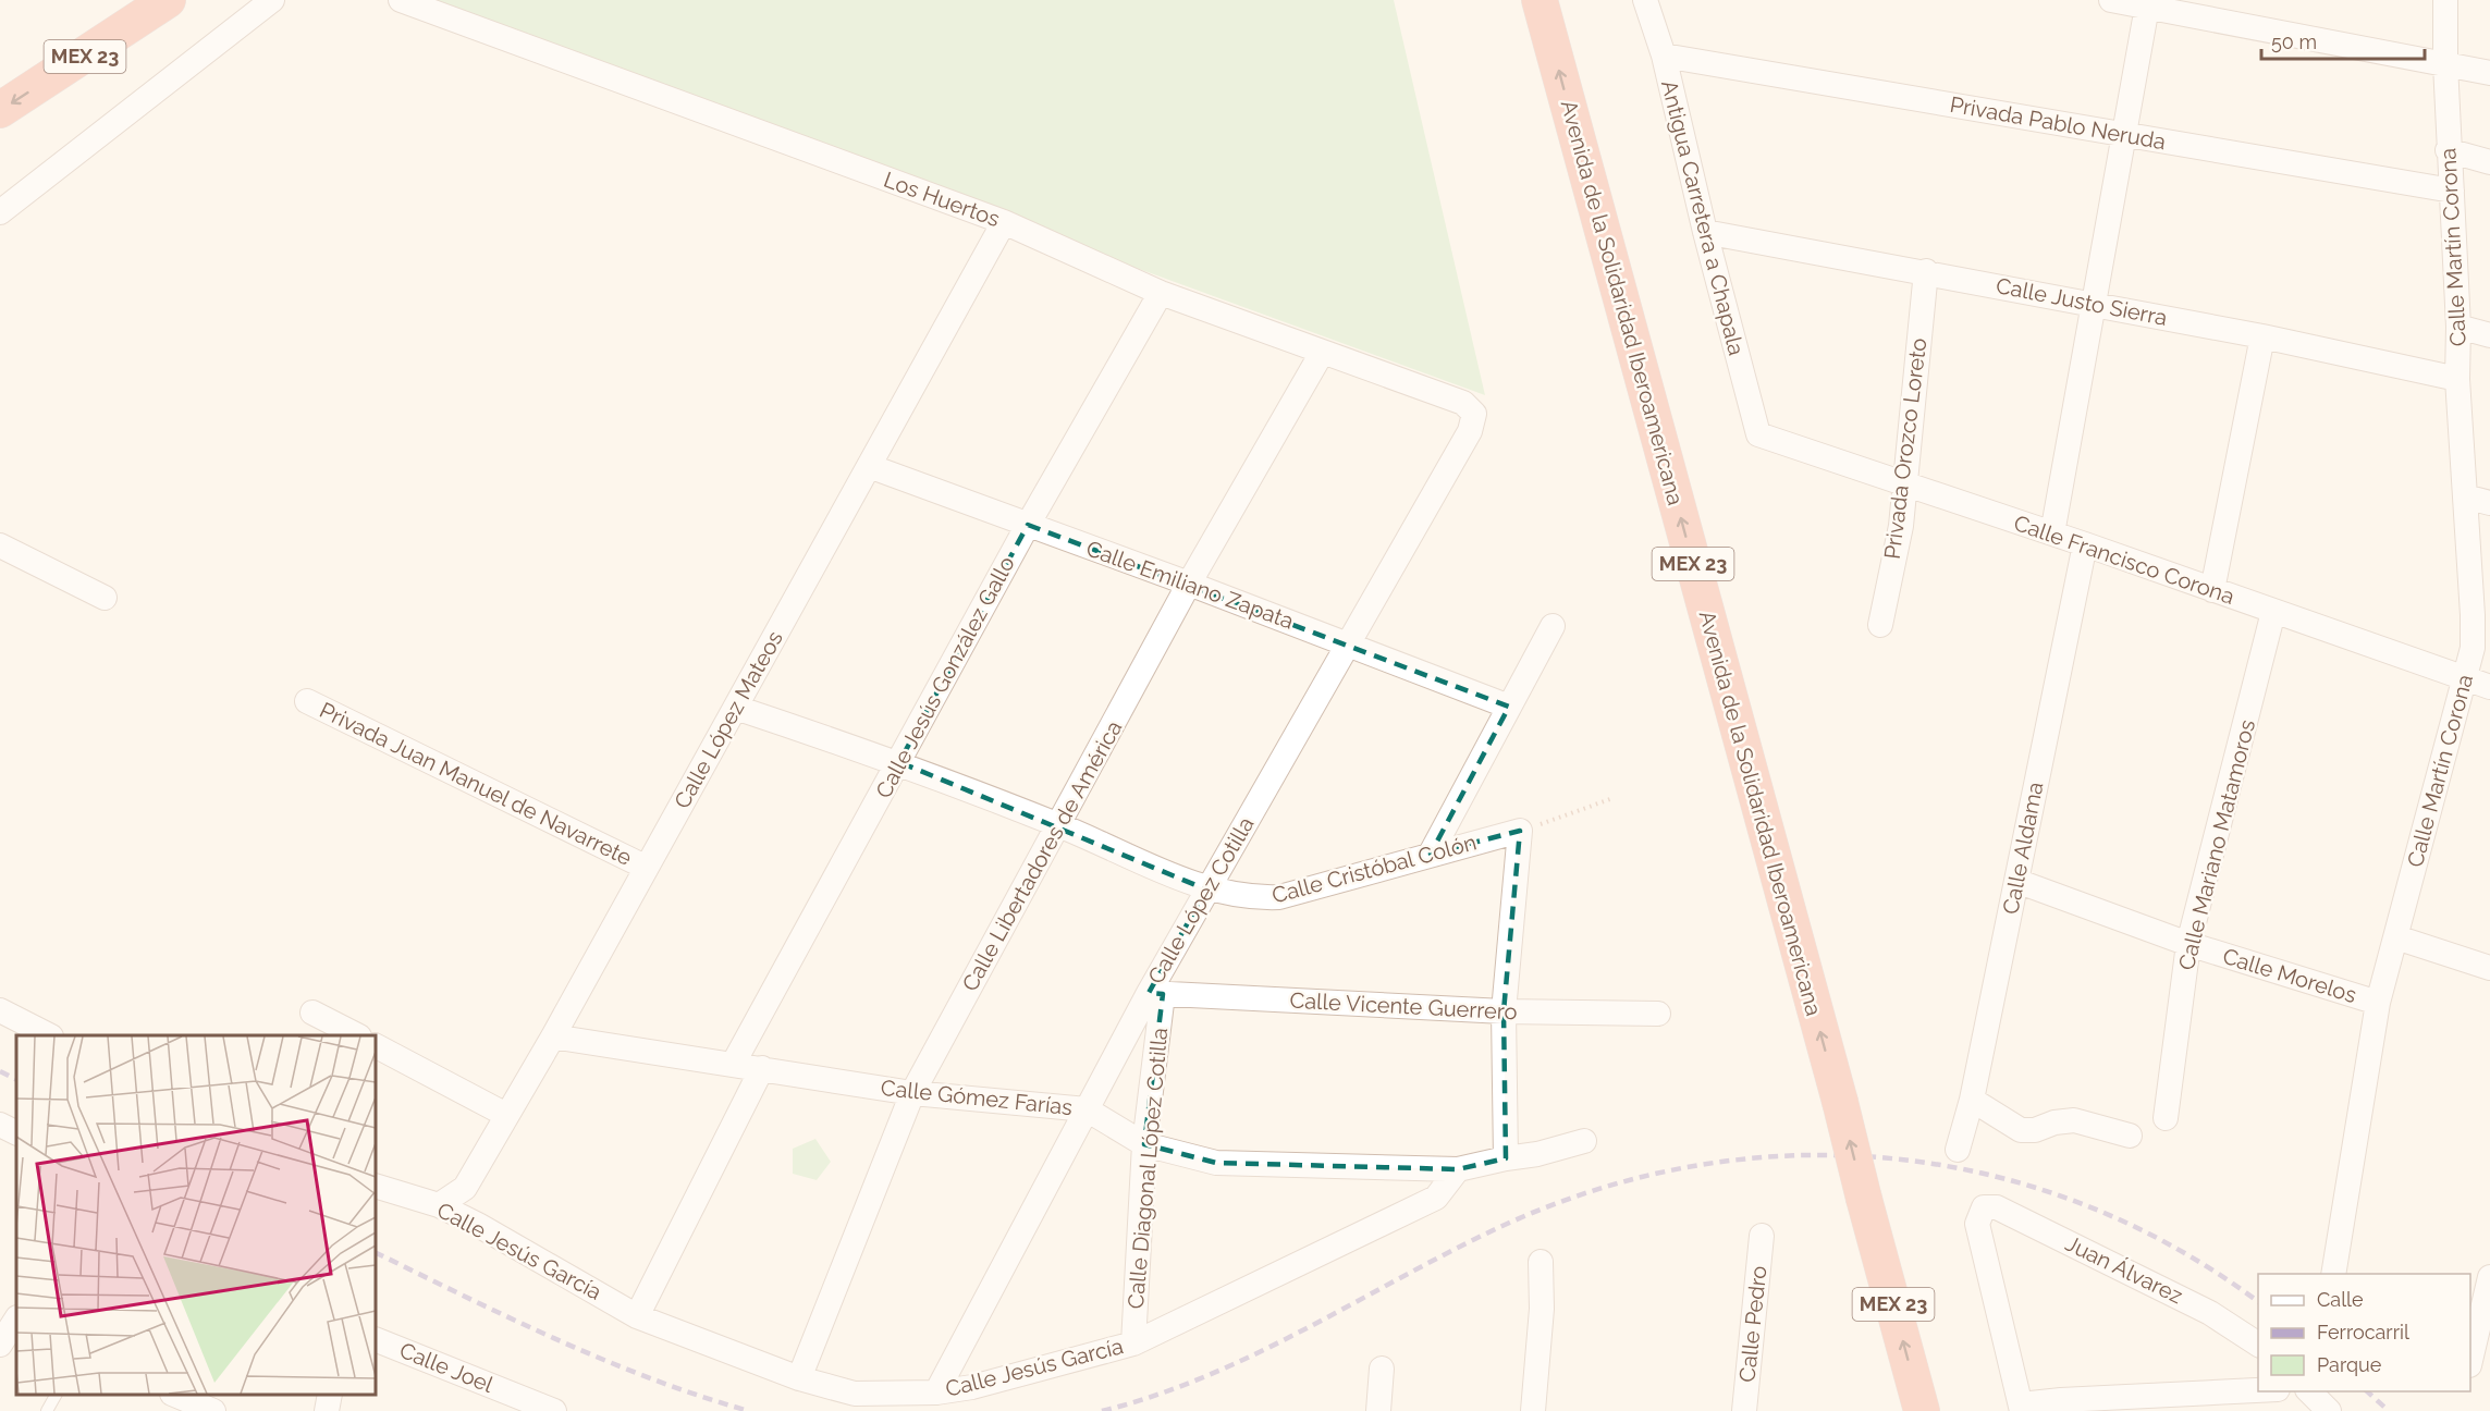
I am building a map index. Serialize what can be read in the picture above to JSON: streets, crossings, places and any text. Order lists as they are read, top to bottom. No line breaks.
{"streets":{"highway":["MEX 23","Avenida de la Solidaridad Iberoamericana"],"street":["Privada Pablo Neruda","Los Huertos","Antigua Carretera a Chapala","Calle Martín Corona","Calle Justo Sierra","Privada Orozco Loreto","Calle Francisco Corona","Calle Emiliano Zapata","Calle Jesús González Gallo","Calle López Mateos","Privada Juan Manuel de Navarrete","Calle Mariano Matamoros","Calle Aldama","Calle Libertadores de América","Calle Cristóbal Colón","Calle López Cotilla","Calle Morelos","Calle Vicente Guerrero","Calle Gómez Farías","Calle Diagonal López Cotilla","Calle Jesús García","Juan Álvarez","Calle Pedro","Calle Joel"]},"crossings":[["Privada Pablo Neruda","Antigua Carretera a Chapala"],["Privada Pablo Neruda","Calle Martín Corona"],["Los Huertos","Calle Jesús González Gallo"],["Los Huertos","Calle López Mateos"],["Los Huertos","Calle Libertadores de América"],["Los Huertos","Calle López Cotilla"],["Antigua Carretera a Chapala","Calle Justo Sierra"],["Antigua Carretera a Chapala","Calle Francisco Corona"],["Calle Martín Corona","Calle Justo Sierra"],["Calle Martín Corona","Calle Francisco Corona"],["Calle Martín Corona","Calle Morelos"],["Calle Justo Sierra","Privada Orozco Loreto"],["Privada Orozco Loreto","Calle Francisco Corona"],["Calle Francisco Corona","Calle Mariano Matamoros"],["Calle Francisco Corona","Calle Aldama"],["Calle Emiliano Zapata","Calle Jesús González Gallo"],["Calle Emiliano Zapata","Calle López Mateos"],["Calle Emiliano Zapata","Calle Libertadores de América"],["Calle Emiliano Zapata","Calle López Cotilla"],["Calle Jesús González Gallo","Calle Cristóbal Colón"],["Calle Jesús González Gallo","Calle Gómez Farías"],["Calle López Mateos","Privada Juan Manuel de Navarrete"],["Calle López Mateos","Calle Cristóbal Colón"],["Calle López Mateos","Calle Gómez Farías"],["Calle López Mateos","Calle Jesús García"],["Calle Mariano Matamoros","Calle Morelos"],["Calle Aldama","Calle Morelos"],["Calle Libertadores de América","Calle Cristóbal Colón"],["Calle Libertadores de América","Calle Gómez Farías"],["Calle Libertadores de América","Calle Jesús García"],["Calle Cristóbal Colón","Calle López Cotilla"],["Calle López Cotilla","Calle Vicente Guerrero"],["Calle López Cotilla","Calle Gómez Farías"],["Calle López Cotilla","Calle Diagonal López Cotilla"],["Calle López Cotilla","Calle Jesús García"],["Calle Vicente Guerrero","Calle Diagonal López Cotilla"],["Calle Gómez Farías","Calle Diagonal López Cotilla"],["Calle Gómez Farías","Calle Jesús García"],["Calle Diagonal López Cotilla","Calle Jesús García"]],"one_way":["Avenida de la Solidaridad Iberoamericana"],"legend":["Calle","Ferrocarril","Parque"],"scale_bar":"50 m"}
